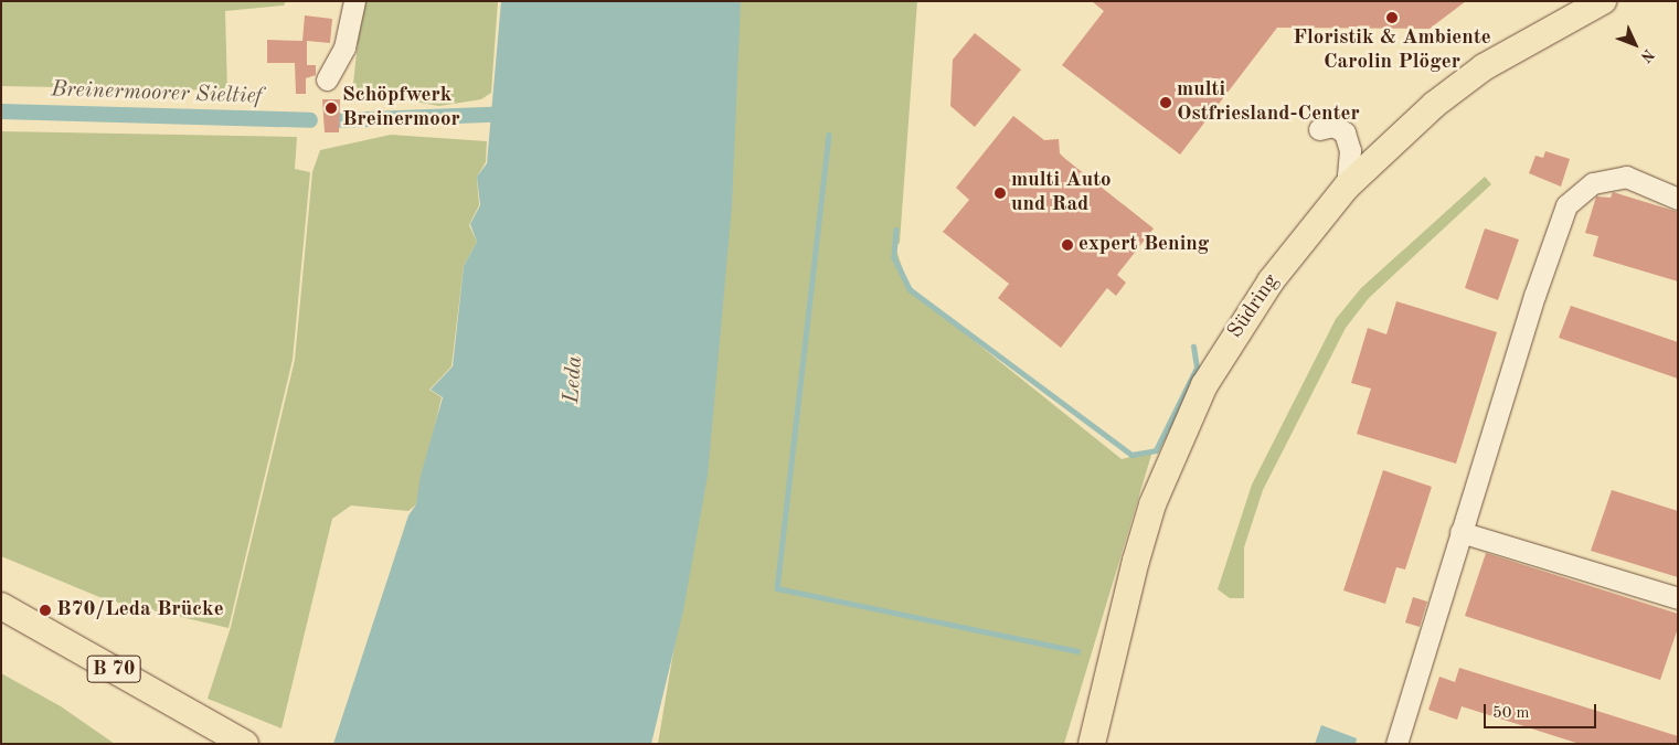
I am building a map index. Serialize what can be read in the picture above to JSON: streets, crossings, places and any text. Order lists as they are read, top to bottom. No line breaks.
{"streets":{"main road":["Südring","B 70"]},"water":["Breinermoorer Sieltief","Leda"],"places":["Floristik & Ambiente Carolin Plöger","multi Ostfriesland-Center","Schöpfwerk Breinermoor","multi Auto und Rad","expert Bening","B70/Leda Brücke"],"scale_bar":"50 m","north":"bottom right"}
